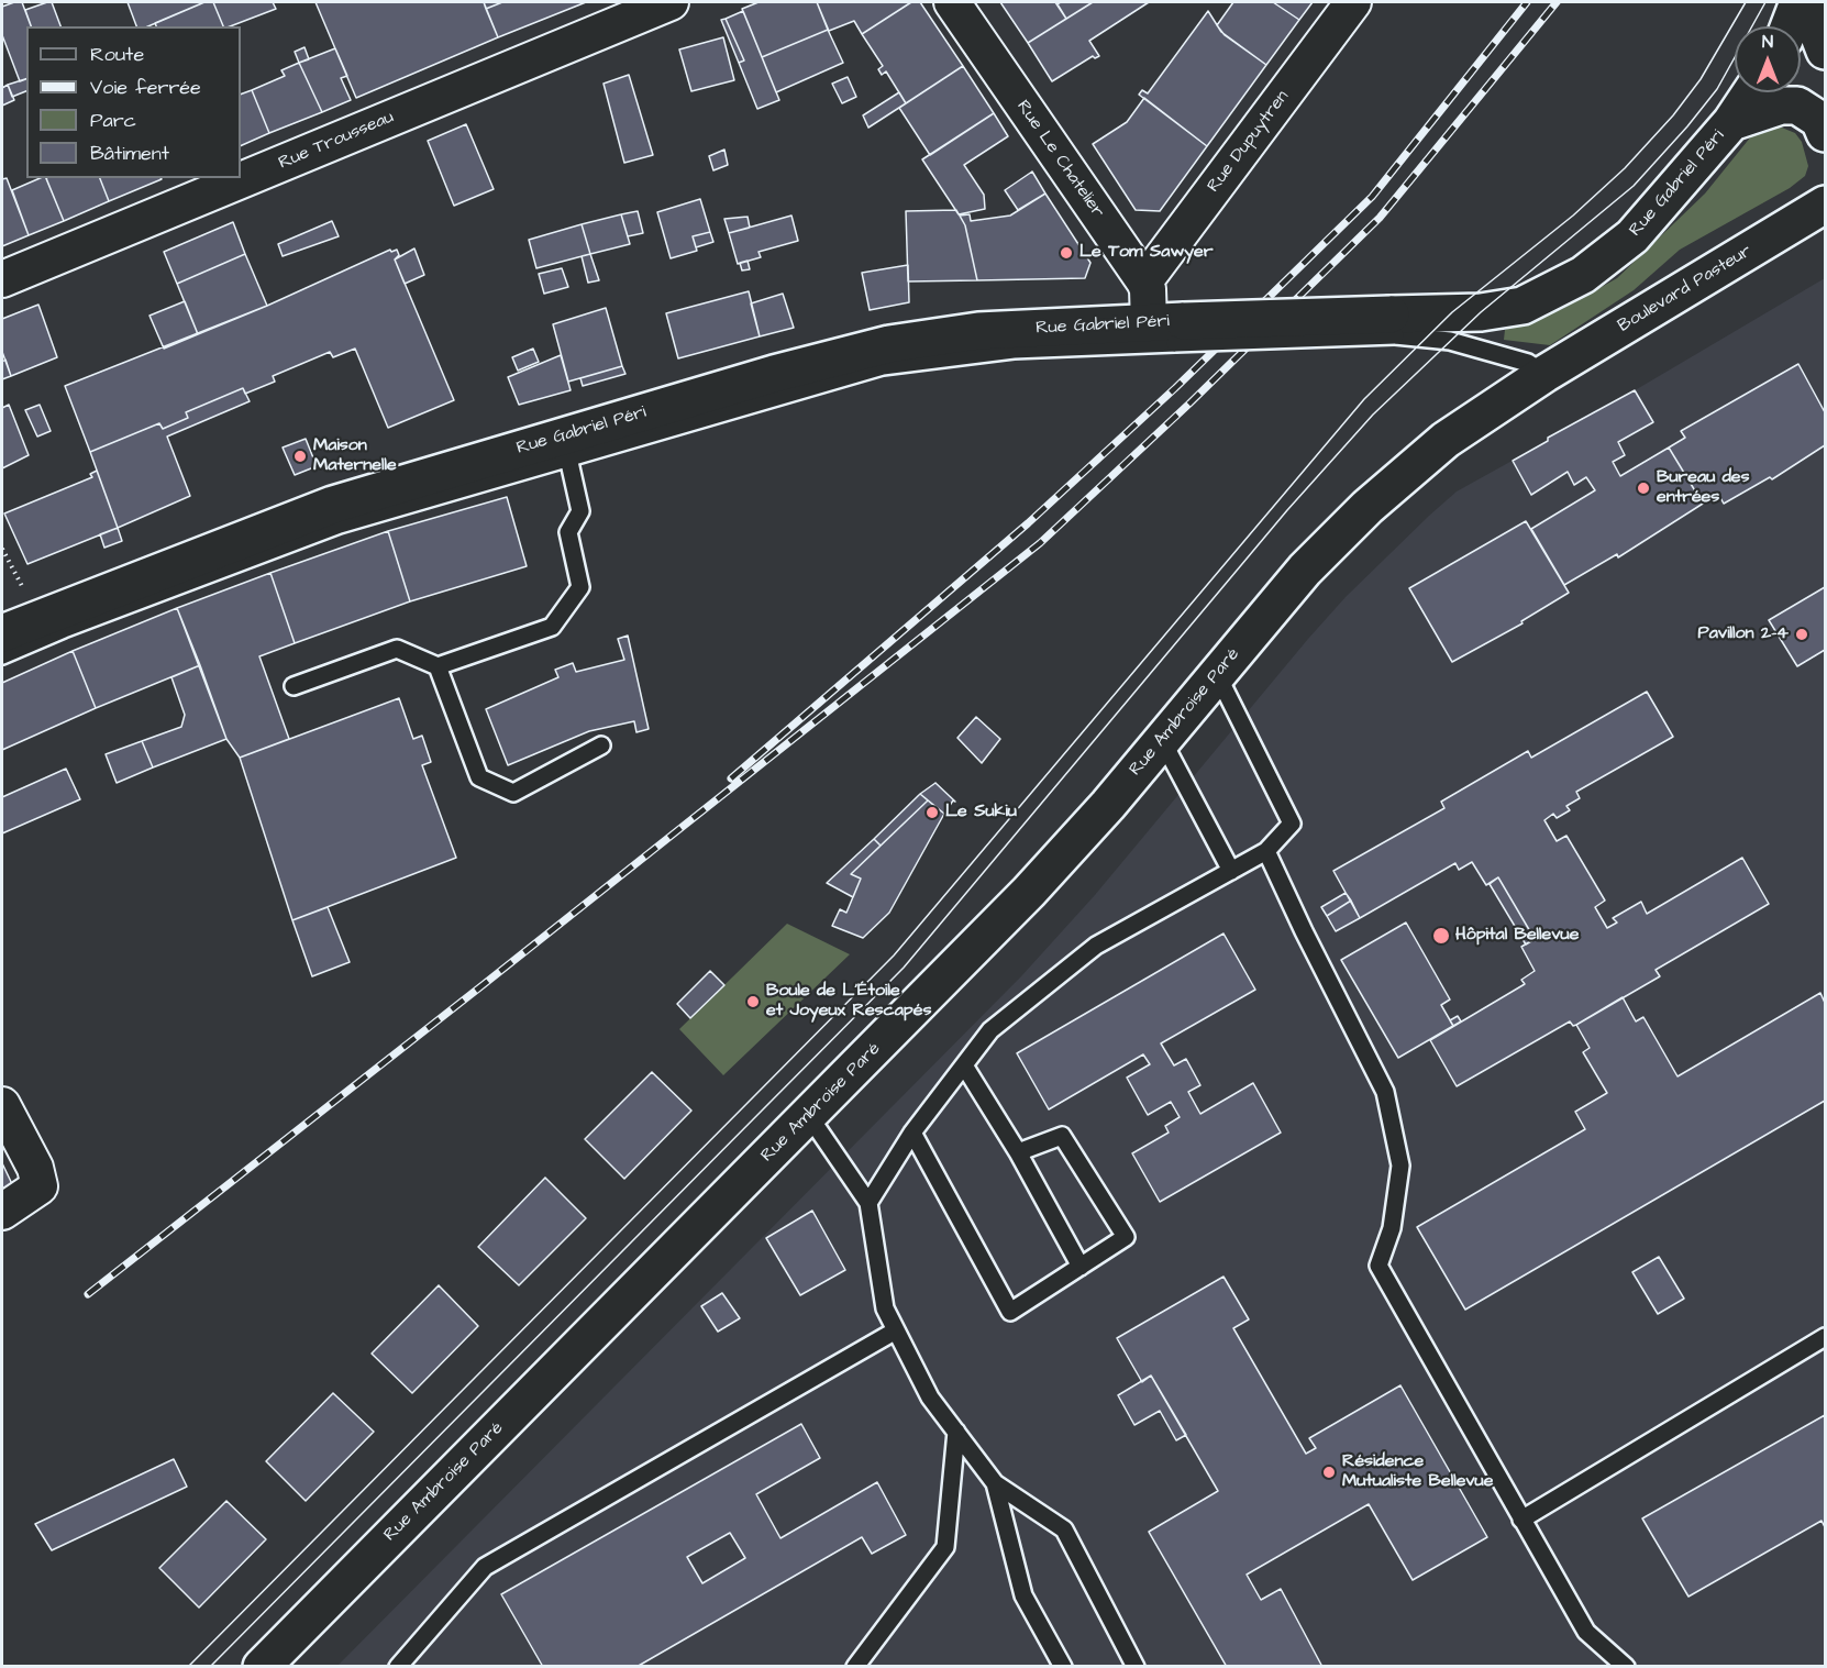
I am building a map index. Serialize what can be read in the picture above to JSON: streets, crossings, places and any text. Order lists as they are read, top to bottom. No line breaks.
{"streets":{"main road":["Rue Gabriel Péri","Boulevard Pasteur","Rue Ambroise Paré"],"street":["Rue Trousseau","Rue Dupuytren","Rue Le Chatelier"]},"crossings":[["Rue Dupuytren","Rue Le Chatelier"],["Rue Le Chatelier","Rue Gabriel Péri"],["Boulevard Pasteur","Rue Ambroise Paré"]],"places":["Le Tom Sawyer","Maison Maternelle","Bureau des entrées","Pavillon 2-4","Le Sukiu","Hôpital Bellevue","Boule de L'Étoile et Joyeux Rescapés","Résidence Mutualiste Bellevue"],"legend":["Route","Voie ferrée","Parc","Bâtiment"],"north":"top"}
